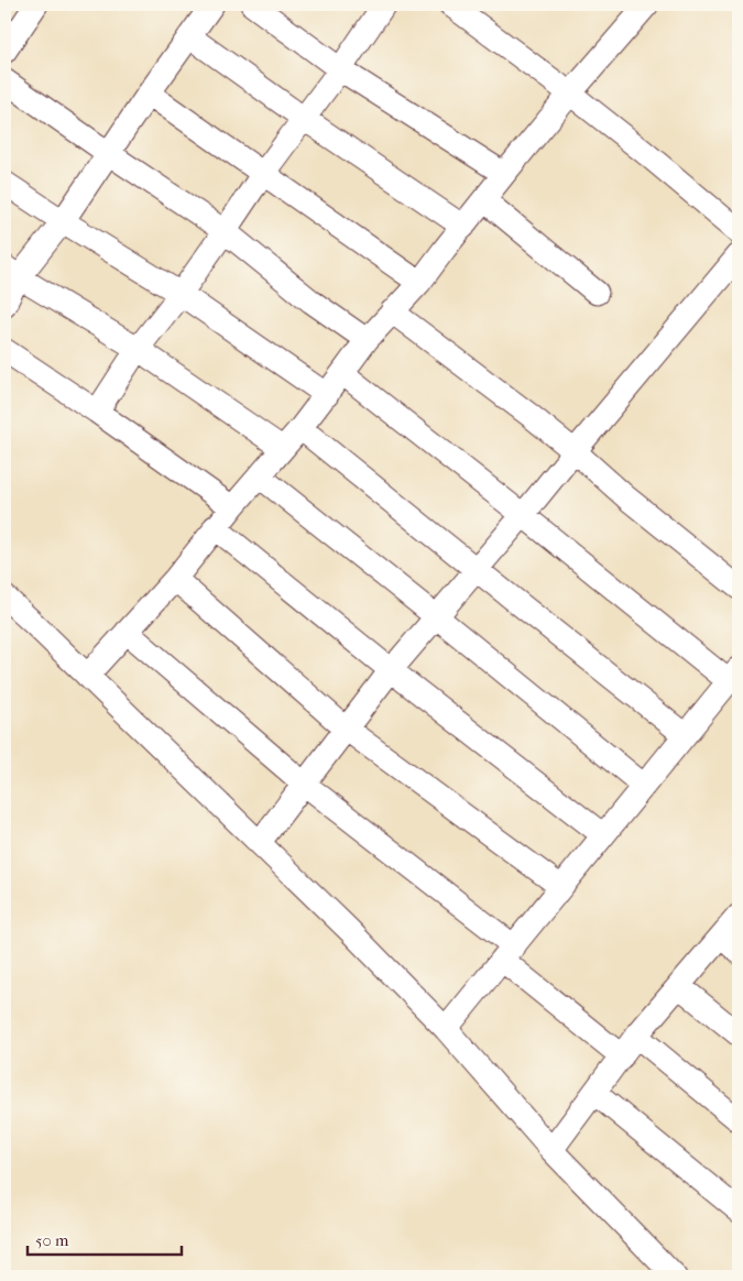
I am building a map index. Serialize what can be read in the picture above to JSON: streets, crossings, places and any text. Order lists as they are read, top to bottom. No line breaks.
{"scale_bar":"50 m"}
